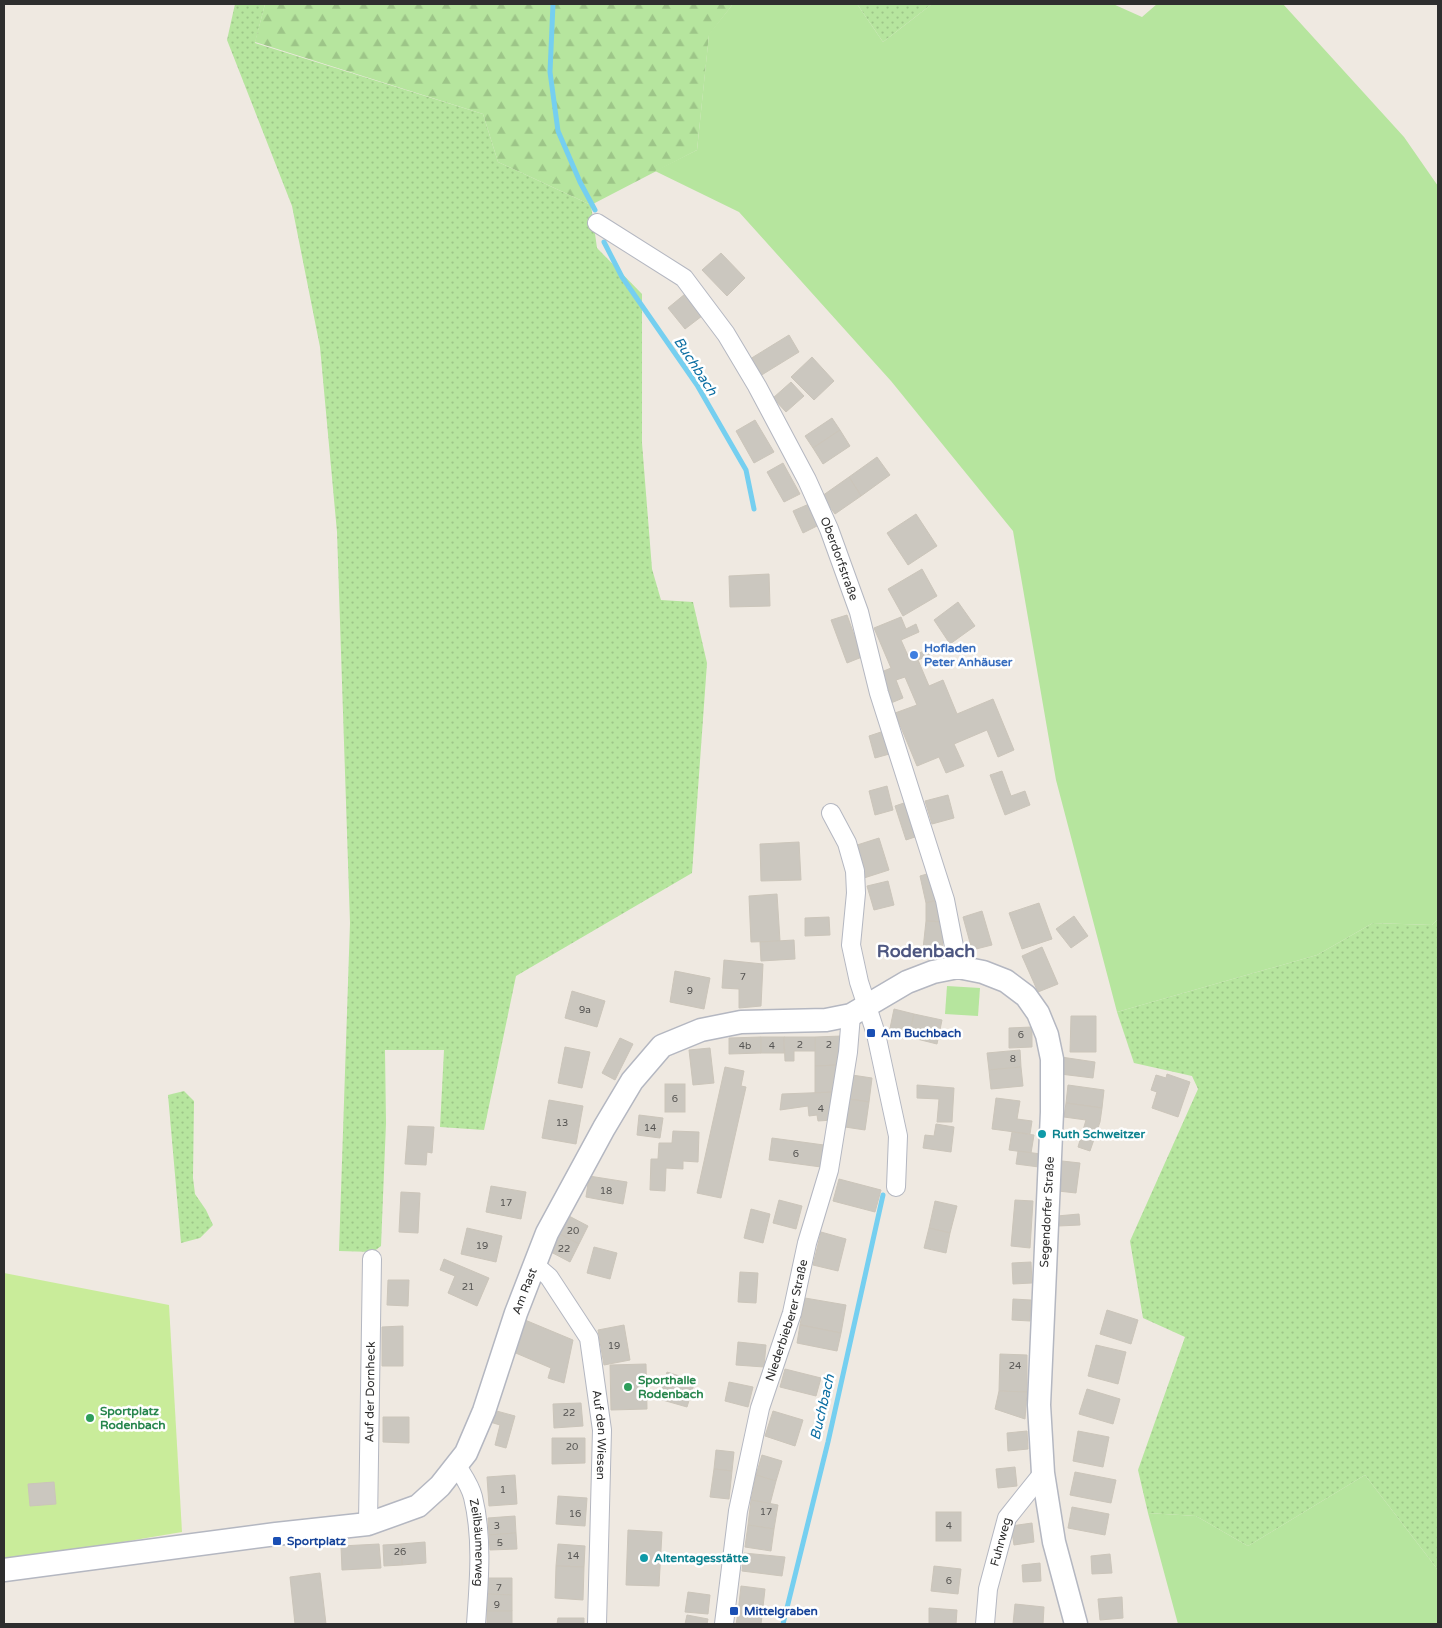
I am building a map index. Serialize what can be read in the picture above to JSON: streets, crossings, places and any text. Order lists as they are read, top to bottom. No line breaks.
{"streets":{"street":["Oberdorfstraße","Segendorfer Straße","Am Rast","Niederbieberer Straße","Auf der Dornheck","Auf den Wiesen","Zeilbäumerweg","Fuhrweg"]},"crossings":[["Oberdorfstraße","Segendorfer Straße"],["Segendorfer Straße","Am Rast"],["Segendorfer Straße","Niederbieberer Straße"],["Segendorfer Straße","Fuhrweg"],["Am Rast","Niederbieberer Straße"],["Am Rast","Auf der Dornheck"],["Am Rast","Auf den Wiesen"],["Am Rast","Zeilbäumerweg"]],"districts":["Rodenbach"],"water":["Buchbach"],"places":{"other":["Hofladen Peter Anhäuser","Ruth Schweitzer","Sporthalle Rodenbach","Sportplatz Rodenbach","Altentagesstätte"],"transit":["Am Buchbach","Sportplatz","Mittelgraben"]},"house_numbers":["7","9","9a","6","2","2","4b","4","8","6","4","13","14","6","18","17","20","19","22","21","19","24","22","20","1","17","16","3","4","5","26","14","6","7","9"]}
